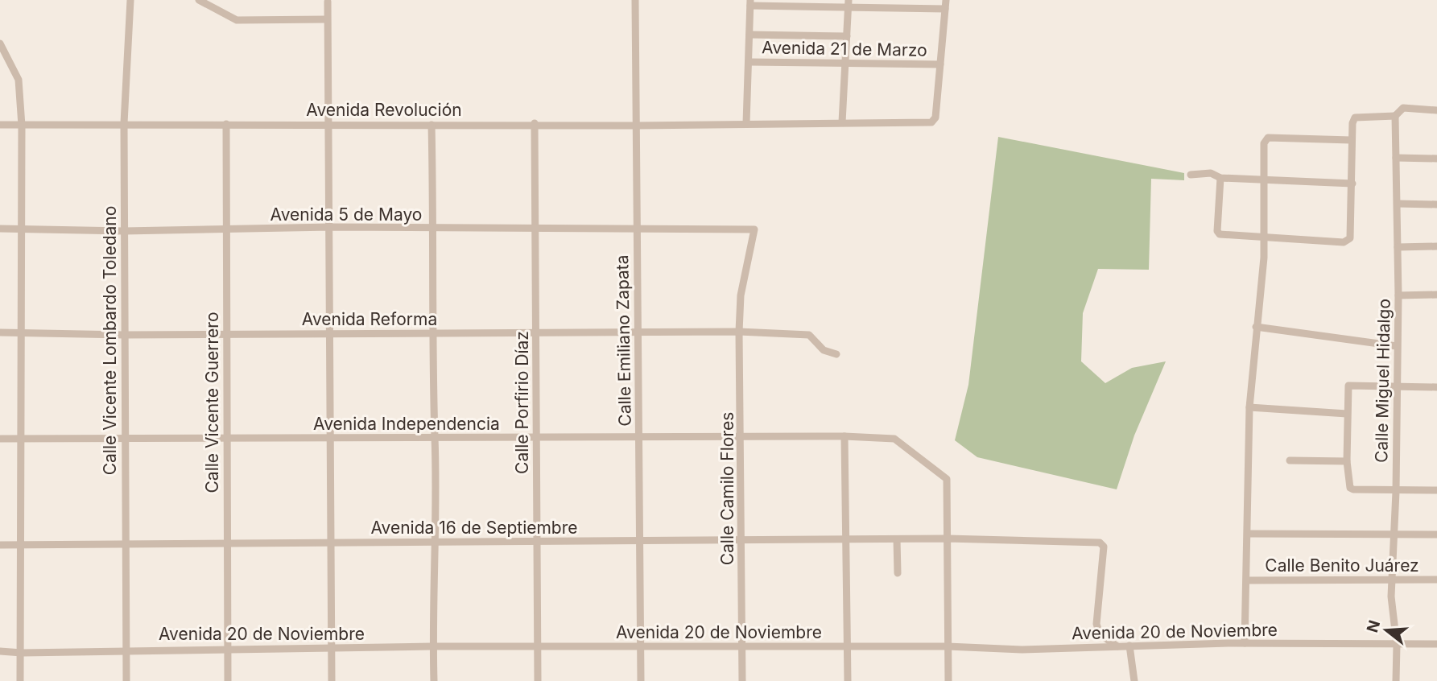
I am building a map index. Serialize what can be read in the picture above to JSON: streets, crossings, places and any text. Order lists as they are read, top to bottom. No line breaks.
{"streets":{"street":["Avenida 21 de Marzo","Avenida Revolución","Avenida 5 de Mayo","Avenida Reforma","Calle Vicente Lombardo Toledano","Calle Emiliano Zapata","Calle Miguel Hidalgo","Calle Vicente Guerrero","Calle Porfirio Díaz","Avenida Independencia","Calle Camilo Flores","Avenida 16 de Septiembre","Calle Benito Juárez","Avenida 20 de Noviembre"]},"crossings":[["Avenida 21 de Marzo","Avenida Revolución"],["Avenida Revolución","Calle Vicente Lombardo Toledano"],["Avenida Revolución","Calle Emiliano Zapata"],["Avenida Revolución","Calle Vicente Guerrero"],["Avenida Revolución","Calle Porfirio Díaz"],["Avenida 5 de Mayo","Calle Vicente Lombardo Toledano"],["Avenida 5 de Mayo","Calle Emiliano Zapata"],["Avenida 5 de Mayo","Calle Vicente Guerrero"],["Avenida 5 de Mayo","Calle Porfirio Díaz"],["Avenida 5 de Mayo","Calle Camilo Flores"],["Avenida Reforma","Calle Vicente Lombardo Toledano"],["Avenida Reforma","Calle Emiliano Zapata"],["Avenida Reforma","Calle Vicente Guerrero"],["Avenida Reforma","Calle Porfirio Díaz"],["Avenida Reforma","Calle Camilo Flores"],["Calle Vicente Lombardo Toledano","Avenida Independencia"],["Calle Vicente Lombardo Toledano","Avenida 16 de Septiembre"],["Calle Vicente Lombardo Toledano","Avenida 20 de Noviembre"],["Calle Emiliano Zapata","Avenida Independencia"],["Calle Emiliano Zapata","Avenida 16 de Septiembre"],["Calle Emiliano Zapata","Avenida 20 de Noviembre"],["Calle Miguel Hidalgo","Calle Benito Juárez"],["Calle Miguel Hidalgo","Avenida 20 de Noviembre"],["Calle Vicente Guerrero","Avenida Independencia"],["Calle Vicente Guerrero","Avenida 16 de Septiembre"],["Calle Vicente Guerrero","Avenida 20 de Noviembre"],["Calle Porfirio Díaz","Avenida Independencia"],["Calle Porfirio Díaz","Avenida 16 de Septiembre"],["Calle Porfirio Díaz","Avenida 20 de Noviembre"],["Avenida Independencia","Calle Camilo Flores"],["Avenida Independencia","Avenida 16 de Septiembre"],["Calle Camilo Flores","Avenida 16 de Septiembre"],["Calle Camilo Flores","Avenida 20 de Noviembre"],["Avenida 16 de Septiembre","Avenida 20 de Noviembre"]],"north":"left"}
